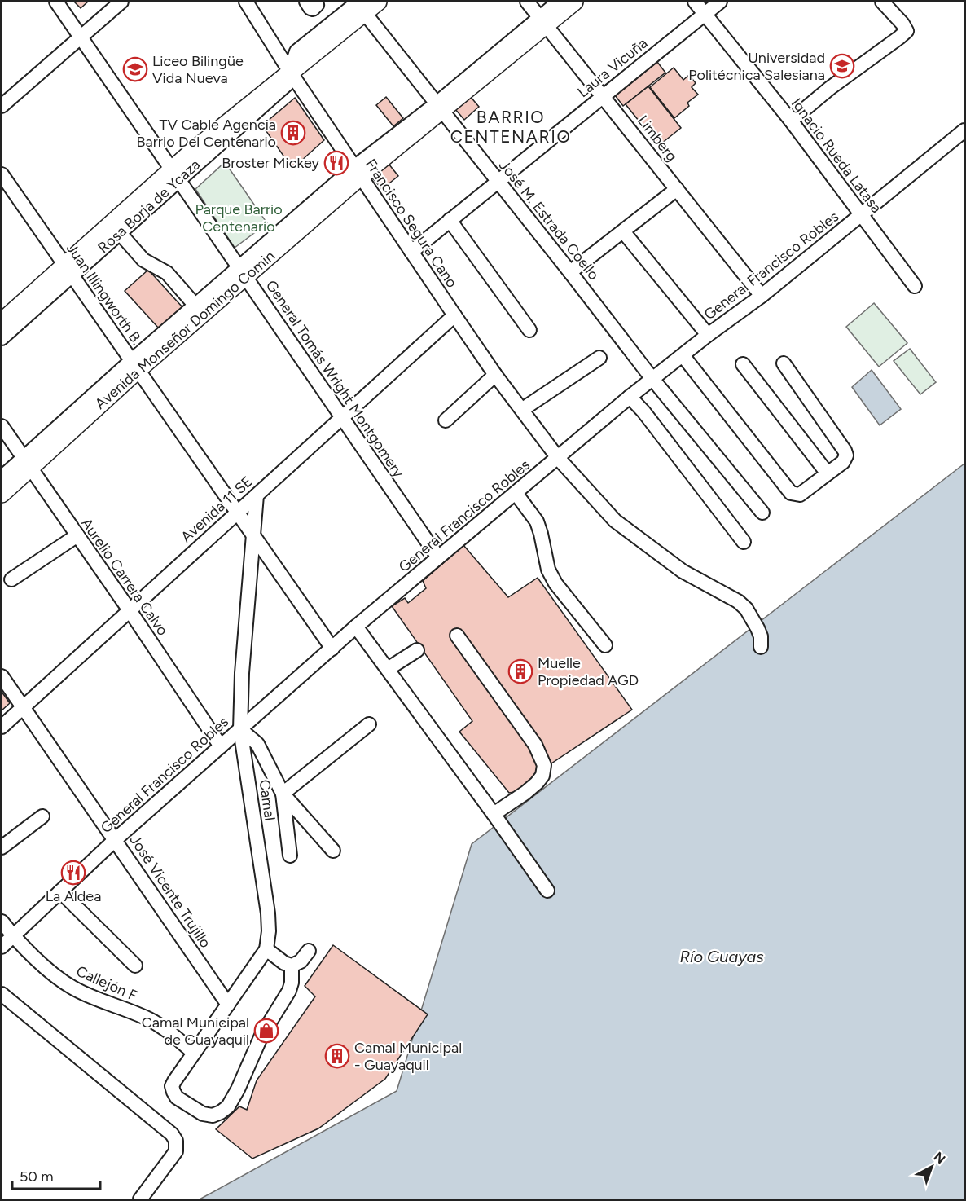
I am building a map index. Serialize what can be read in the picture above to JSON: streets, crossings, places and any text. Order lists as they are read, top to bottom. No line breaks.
{"streets":{"main road":["Rosa Borja de Ycaza","Avenida Monseñor Domingo Comin"],"street":["Laura Vicuña","Limberg","Ignacio Rueda Latasa","José M. Estrada Coello","Francisco Segura Cano","General Francisco Robles","Juan Illingworth B.","General Tomás Wright Montgomery","Avenida 11 SE","Aurelio Carrera Calvo","Camal","José Vicente Trujillo","Callejón F"]},"crossings":[["Laura Vicuña","Limberg"],["Laura Vicuña","Ignacio Rueda Latasa"],["Laura Vicuña","José M. Estrada Coello"],["Laura Vicuña","Francisco Segura Cano"],["Limberg","General Francisco Robles"],["Limberg","Avenida Monseñor Domingo Comin"],["Ignacio Rueda Latasa","General Francisco Robles"],["Rosa Borja de Ycaza","José M. Estrada Coello"],["Rosa Borja de Ycaza","Francisco Segura Cano"],["Rosa Borja de Ycaza","Juan Illingworth B."],["Rosa Borja de Ycaza","General Tomás Wright Montgomery"],["José M. Estrada Coello","General Francisco Robles"],["José M. Estrada Coello","Avenida Monseñor Domingo Comin"],["Francisco Segura Cano","General Francisco Robles"],["Francisco Segura Cano","Avenida Monseñor Domingo Comin"],["Francisco Segura Cano","Avenida 11 SE"],["General Francisco Robles","Juan Illingworth B."],["General Francisco Robles","General Tomás Wright Montgomery"],["General Francisco Robles","Aurelio Carrera Calvo"],["General Francisco Robles","Camal"],["General Francisco Robles","José Vicente Trujillo"],["General Francisco Robles","Callejón F"],["Juan Illingworth B.","Avenida Monseñor Domingo Comin"],["Juan Illingworth B.","Avenida 11 SE"],["Juan Illingworth B.","Camal"],["Avenida Monseñor Domingo Comin","General Tomás Wright Montgomery"],["Avenida Monseñor Domingo Comin","Aurelio Carrera Calvo"],["General Tomás Wright Montgomery","Avenida 11 SE"],["Avenida 11 SE","Aurelio Carrera Calvo"],["Avenida 11 SE","Camal"],["Avenida 11 SE","José Vicente Trujillo"],["Camal","José Vicente Trujillo"],["Camal","Callejón F"]],"districts":["BARRIO CENTENARIO"],"water":["Río Guayas"],"parks":["Parque Barrio Centenario"],"places":{"school or university":["Universidad Politécnica Salesiana","Liceo Bilingüe Vida Nueva"],"building":["TV Cable Agencia Barrio Del Centenario","Muelle Propiedad AGD","Camal Municipal - Guayaquil"],"restaurant":["Broster Mickey","La Aldea"],"shop":["Camal Municipal de Guayaquil"]},"scale_bar":"50 m","north":"top right"}
